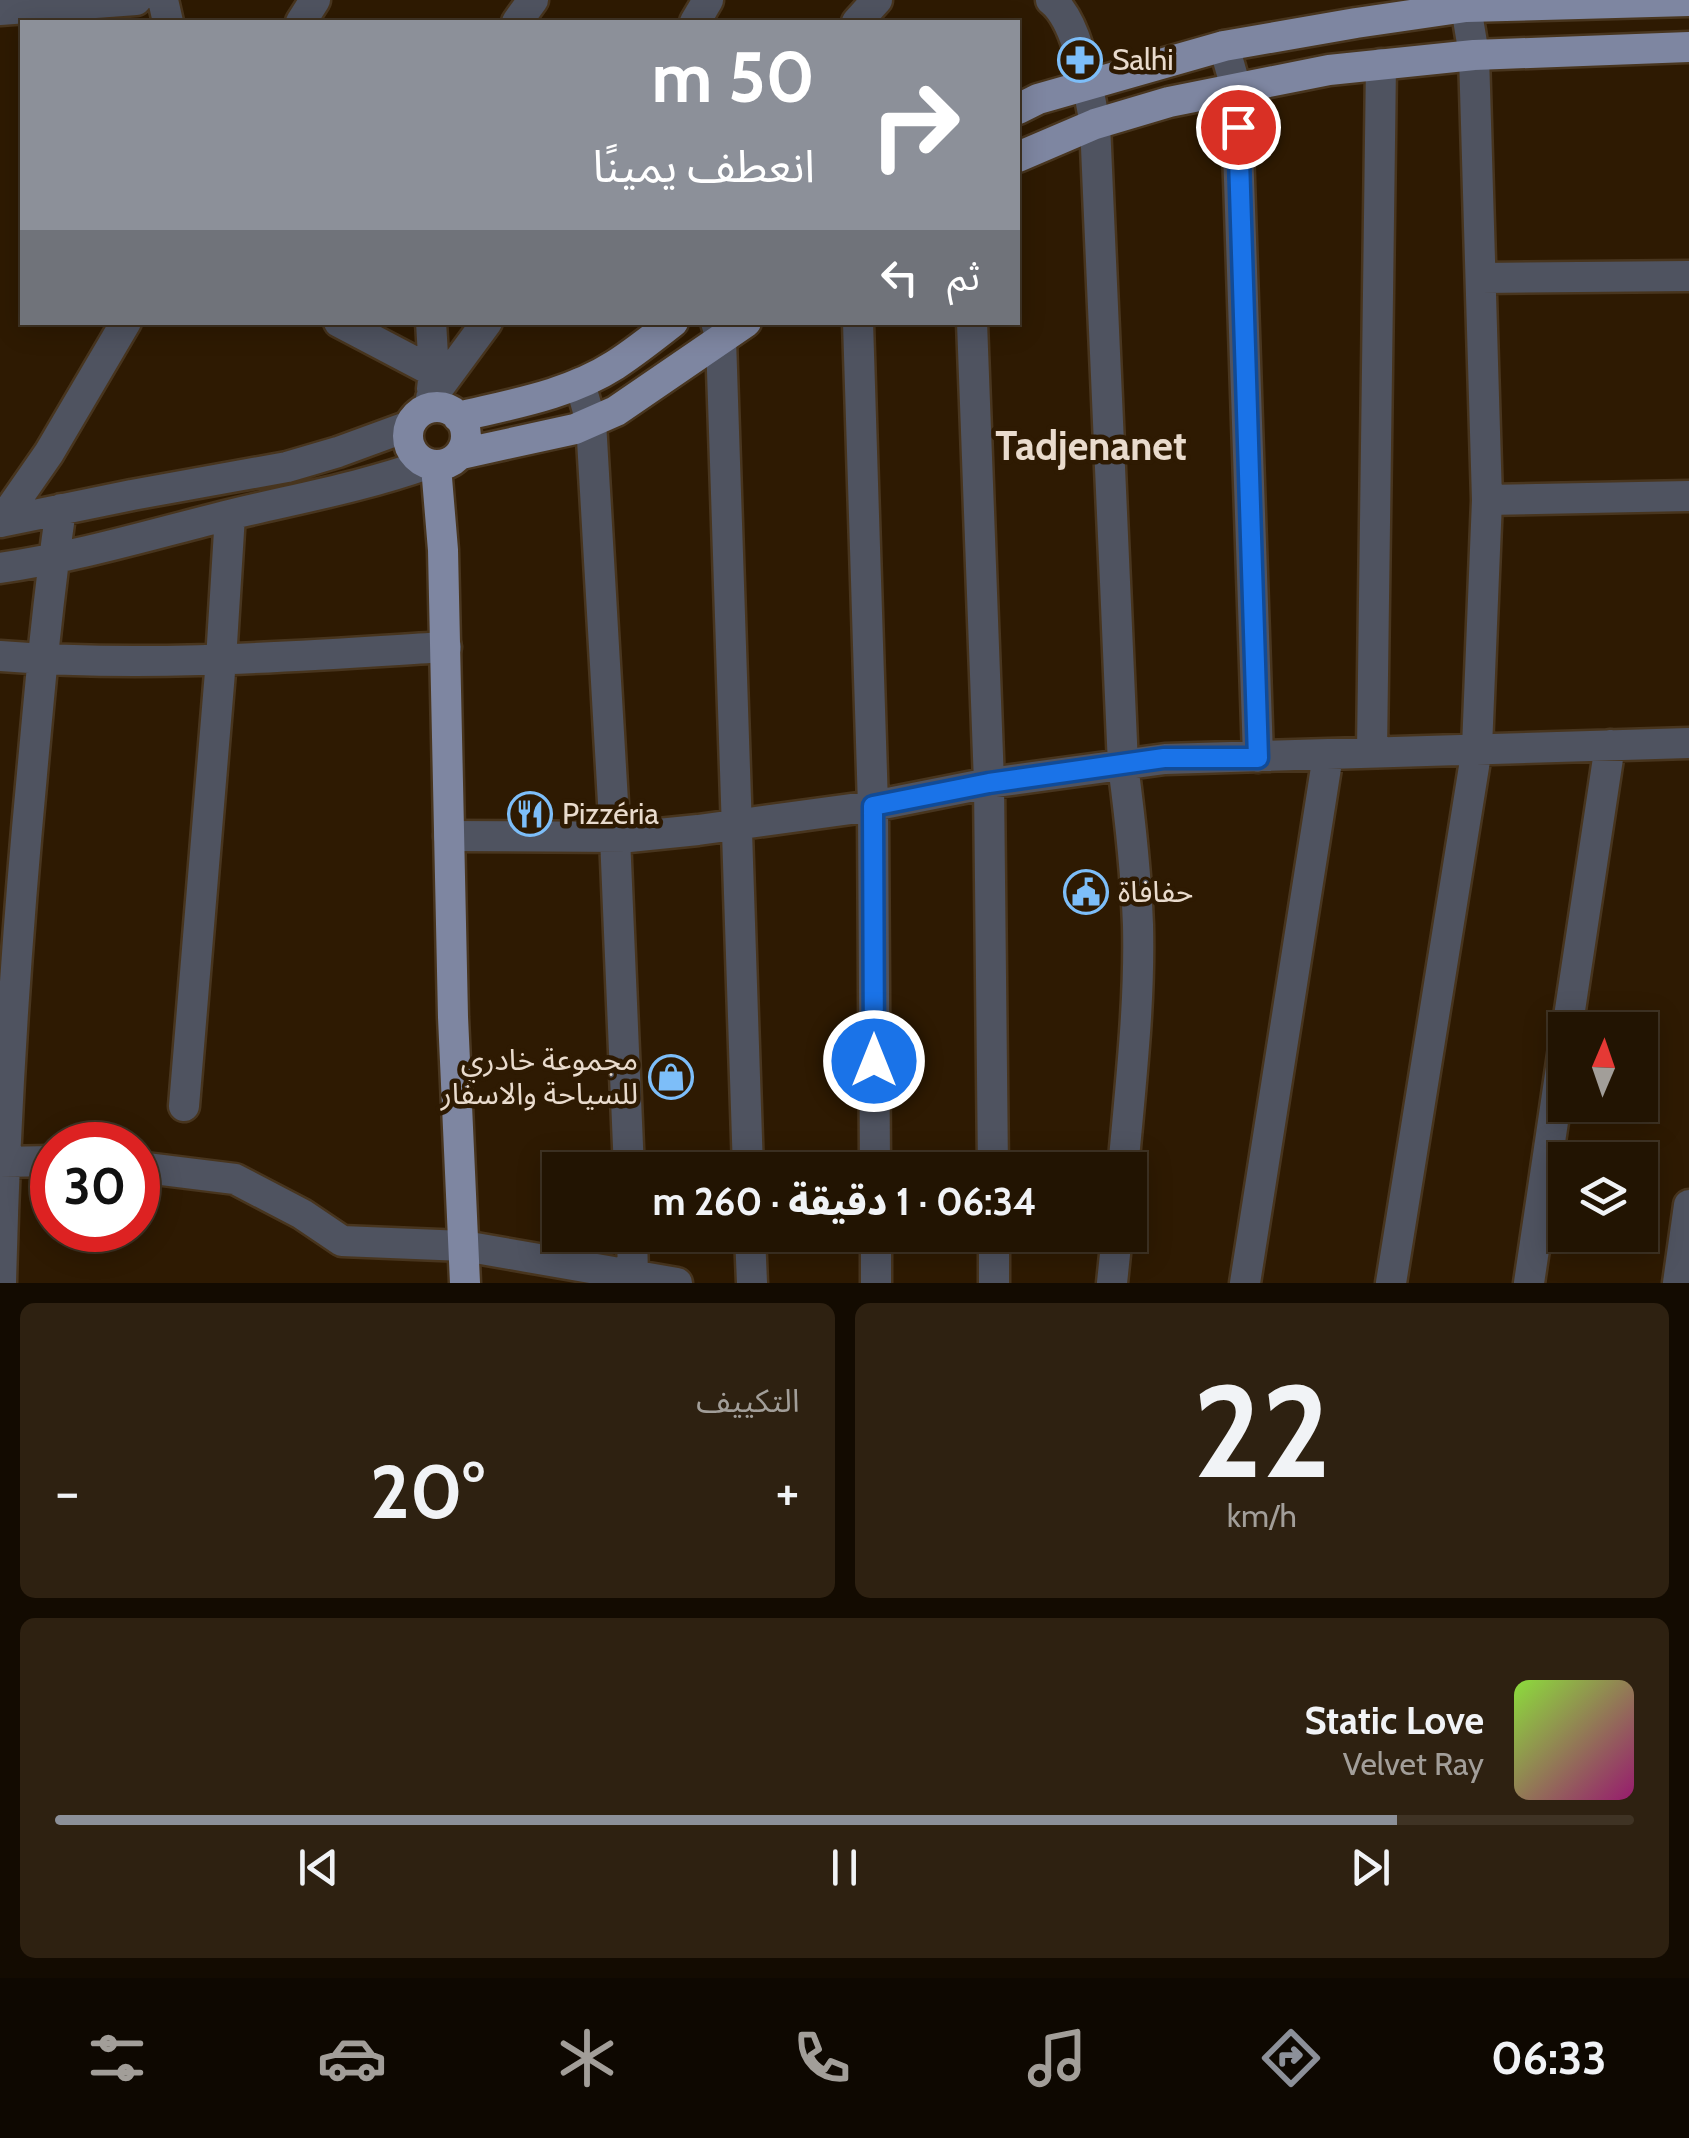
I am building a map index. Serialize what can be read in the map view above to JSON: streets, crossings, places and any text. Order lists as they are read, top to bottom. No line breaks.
{"districts":["Tadjenanet"],"places":{"pharmacy":["Salhi"],"restaurant":["Pizzéria"],"public building":["حفافاة"],"shop":["مجموعة خادري للسياحة والاسفار"]},"north":"top","page":{"turn":["50 m","انعطف يمينًا"],"then":"ثم","limit":"30","trip":"06:34 · 1 دقيقة · 260 m","tile":[["22","km/h"],"التكييف"],"heat":["−","20°","+"],"song":["Static Love","Velvet Ray"],"tabs":"06:33"}}
